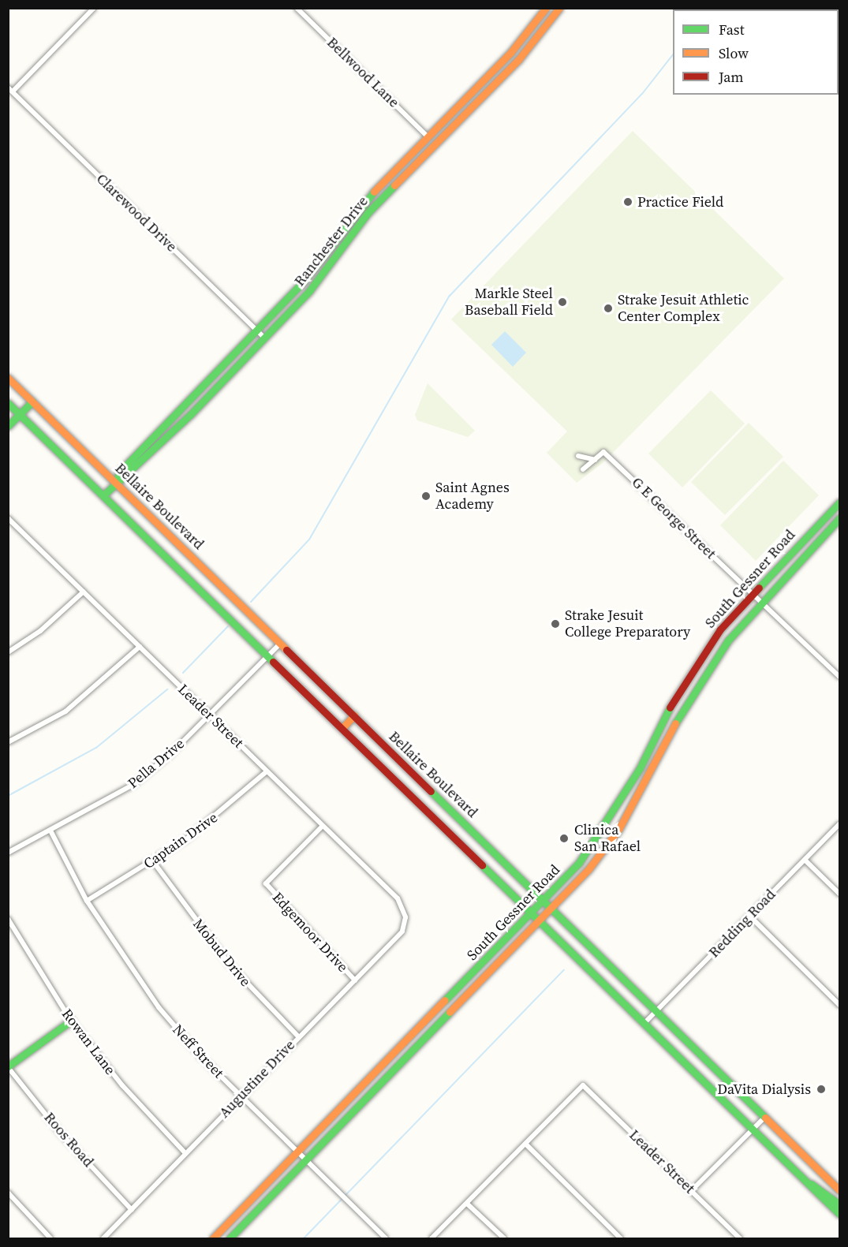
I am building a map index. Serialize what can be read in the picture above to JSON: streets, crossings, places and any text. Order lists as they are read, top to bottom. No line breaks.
{"streets":{"main road":["Ranchester Drive","Bellaire Boulevard","South Gessner Road"],"street":["Bellwood Lane","Clarewood Drive","G E George Street","Leader Street","Pella Drive","Captain Drive","Redding Road","Edgemoor Drive","Mobud Drive","Rowan Lane","Neff Street","Augustine Drive","Roos Road"]},"crossings":[["Bellwood Lane","Ranchester Drive"],["Clarewood Drive","Ranchester Drive"],["Ranchester Drive","Bellaire Boulevard"],["Bellaire Boulevard","South Gessner Road"],["Bellaire Boulevard","Pella Drive"],["Bellaire Boulevard","Redding Road"],["G E George Street","South Gessner Road"],["South Gessner Road","Neff Street"],["Leader Street","Pella Drive"],["Leader Street","Captain Drive"],["Leader Street","Edgemoor Drive"],["Leader Street","Augustine Drive"],["Pella Drive","Neff Street"],["Captain Drive","Mobud Drive"],["Captain Drive","Neff Street"],["Edgemoor Drive","Augustine Drive"],["Mobud Drive","Augustine Drive"],["Rowan Lane","Augustine Drive"],["Neff Street","Augustine Drive"],["Augustine Drive","Roos Road"]],"places":["Practice Field","Markle Steel Baseball Field","Strake Jesuit Athletic Center Complex","Saint Agnes Academy","Strake Jesuit College Preparatory","Clinica San Rafael","DaVita Dialysis"],"legend":["Fast","Slow","Jam"]}
